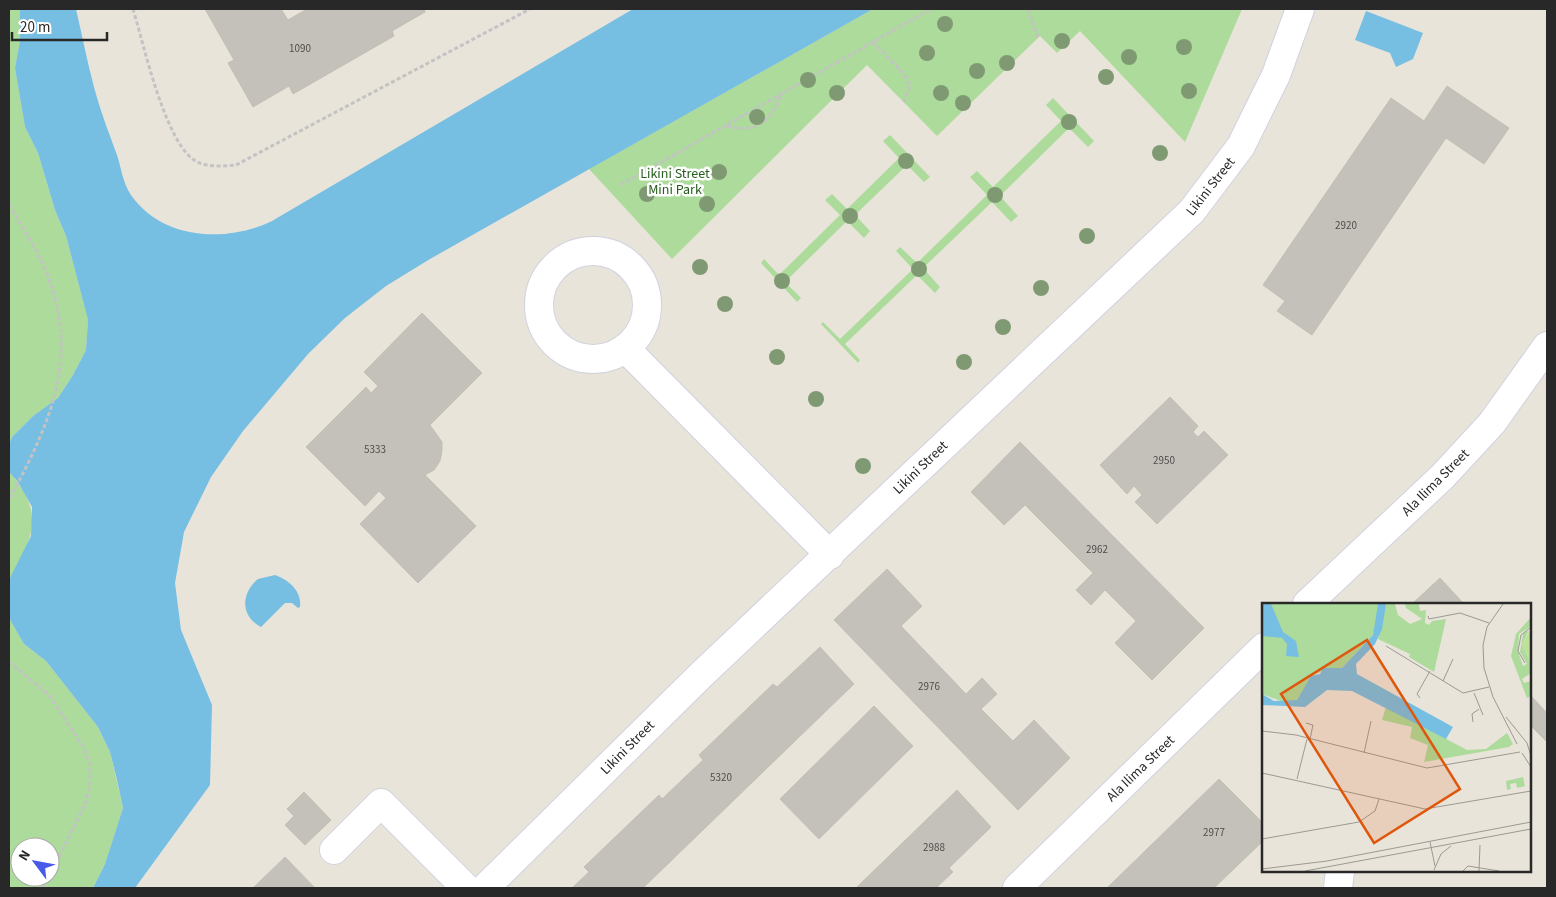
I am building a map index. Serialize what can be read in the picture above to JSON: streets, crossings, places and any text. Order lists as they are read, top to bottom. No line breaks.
{"streets":{"street":["Likini Street","Ala Ilima Street"]},"parks":["Likini Street Mini Park"],"house_numbers":["1090","2920","5333","2950","2962","2976","5320","2977","2988"],"scale_bar":"20 m","north":"top left"}
